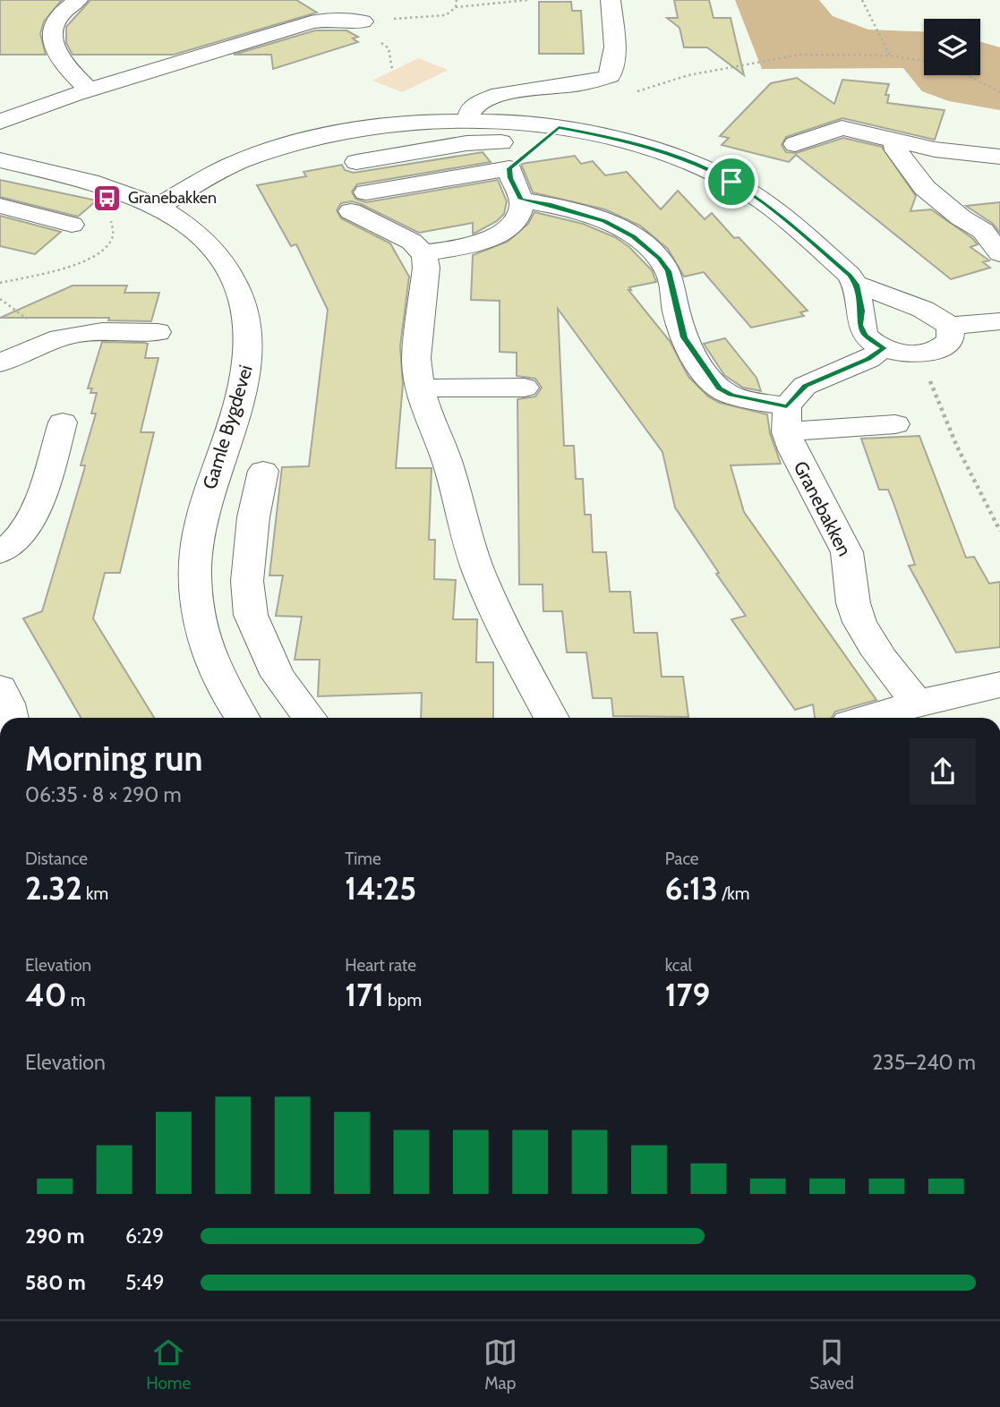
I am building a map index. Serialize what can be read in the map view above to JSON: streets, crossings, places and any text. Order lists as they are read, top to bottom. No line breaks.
{"streets":{"street":["Gamle Bygdevei","Granebakken"]},"places":{"bus stop":["Granebakken"]},"page":{"heading":["Morning run","06:35 · 8 × 290 m"],"stats":[["Distance","2.32 km"],["Time","14:25"],["Pace","6:13 /km"],["Elevation","40 m"],["Heart rate","171 bpm"],["kcal","179"]],"chart":["Elevation","235–240 m"],"list":[{"name":"290 m","note":"6:29"},{"name":"580 m","note":"5:49"}],"tabs":["Home","Map","Saved"]}}
